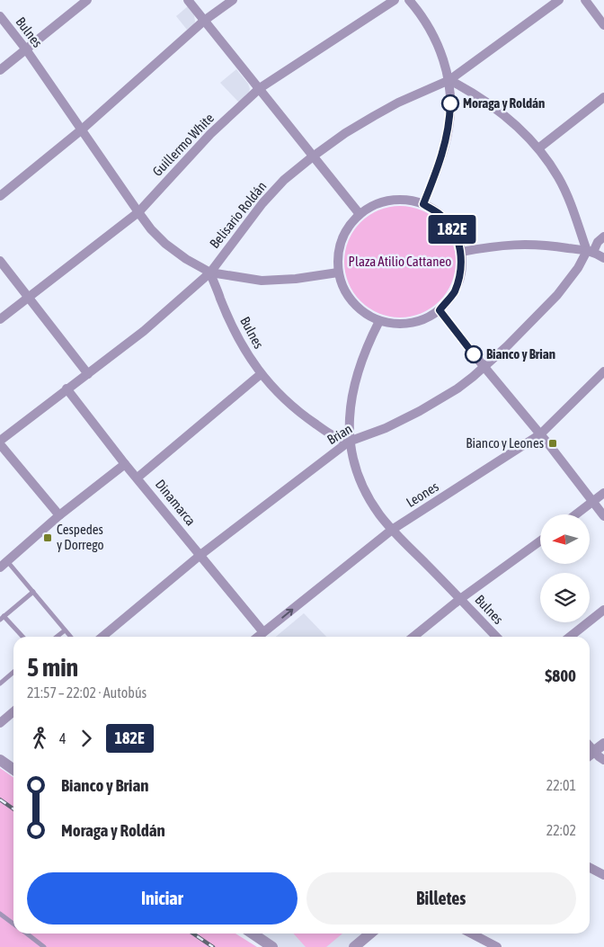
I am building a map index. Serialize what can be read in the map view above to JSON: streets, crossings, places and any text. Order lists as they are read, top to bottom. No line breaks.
{"streets":{"street":["Bulnes","Guillermo White","Belisario Roldán","Brian","Leones","Dinamarca"]},"crossings":[["Bulnes","Guillermo White"],["Bulnes","Belisario Roldán"],["Bulnes","Brian"],["Bulnes","Leones"],["Belisario Roldán","Dinamarca"],["Brian","Dinamarca"],["Leones","Dinamarca"]],"one_way":["Leones"],"parks":["Plaza Atilio Cattaneo"],"places":{"other":["Moraga y Roldán","Bianco y Brian"],"transit":["Bianco y Leones","Cespedes y Dorrego"]},"lines":["bus line 182E"],"north":"left","page":{"on_map":"182E","heading":["5 min","21:57 – 22:02 · Autobús","$800"],"legs":["4","182E"],"list":[{"name":"Bianco y Brian","value":"22:01"},{"name":"Moraga y Roldán","value":"22:02"}],"buttons":["Iniciar","Billetes"]}}
